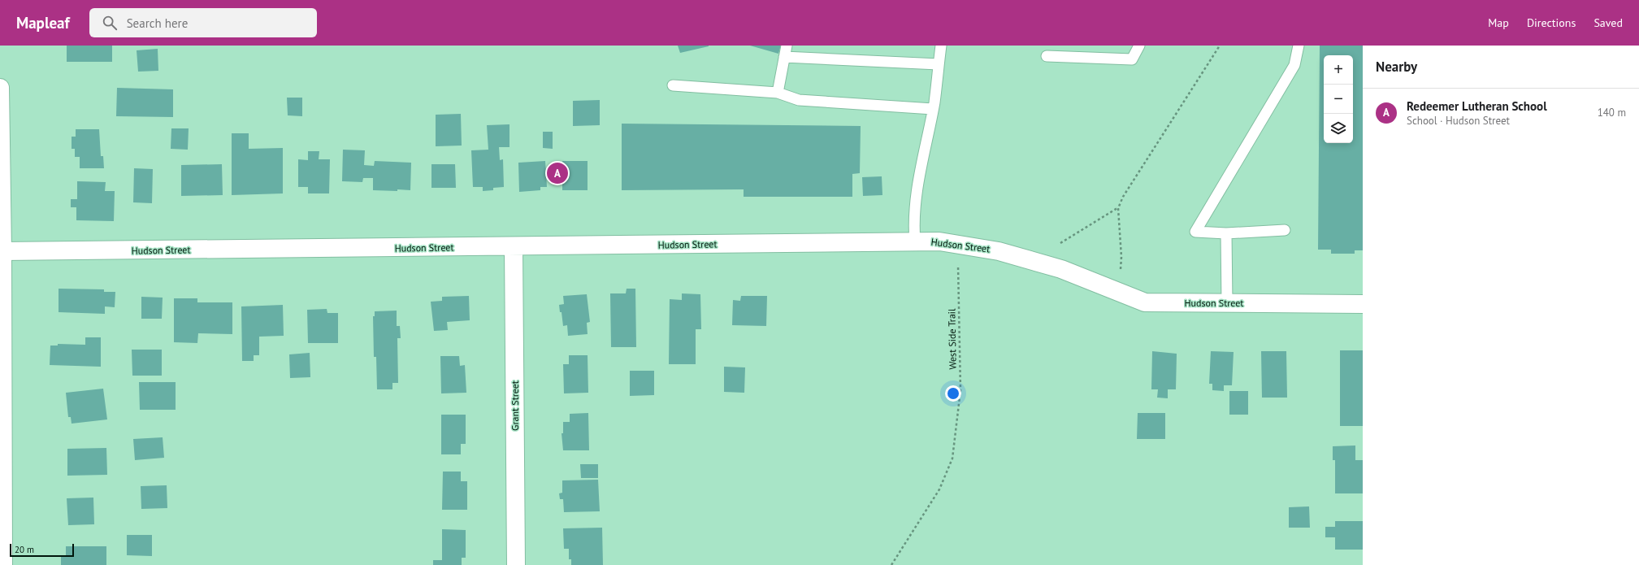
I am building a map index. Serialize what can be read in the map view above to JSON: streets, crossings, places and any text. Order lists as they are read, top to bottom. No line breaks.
{"streets":{"street":["Hudson Street","Grant Street"],"path":["West Side Trail"]},"crossings":[["Hudson Street","West Side Trail"],["Hudson Street","Grant Street"]],"scale_bar":"20 m","page":{"header":"Mapleaf","search":"Search here","nav":["Map","Directions","Saved"],"heading":"Nearby","map_buttons":["+","−"],"list":[{"mark":"A","name":"Redeemer Lutheran School","note":"School · Hudson Street","value":"140 m"}],"pins":"A","scale":"20 m"}}
